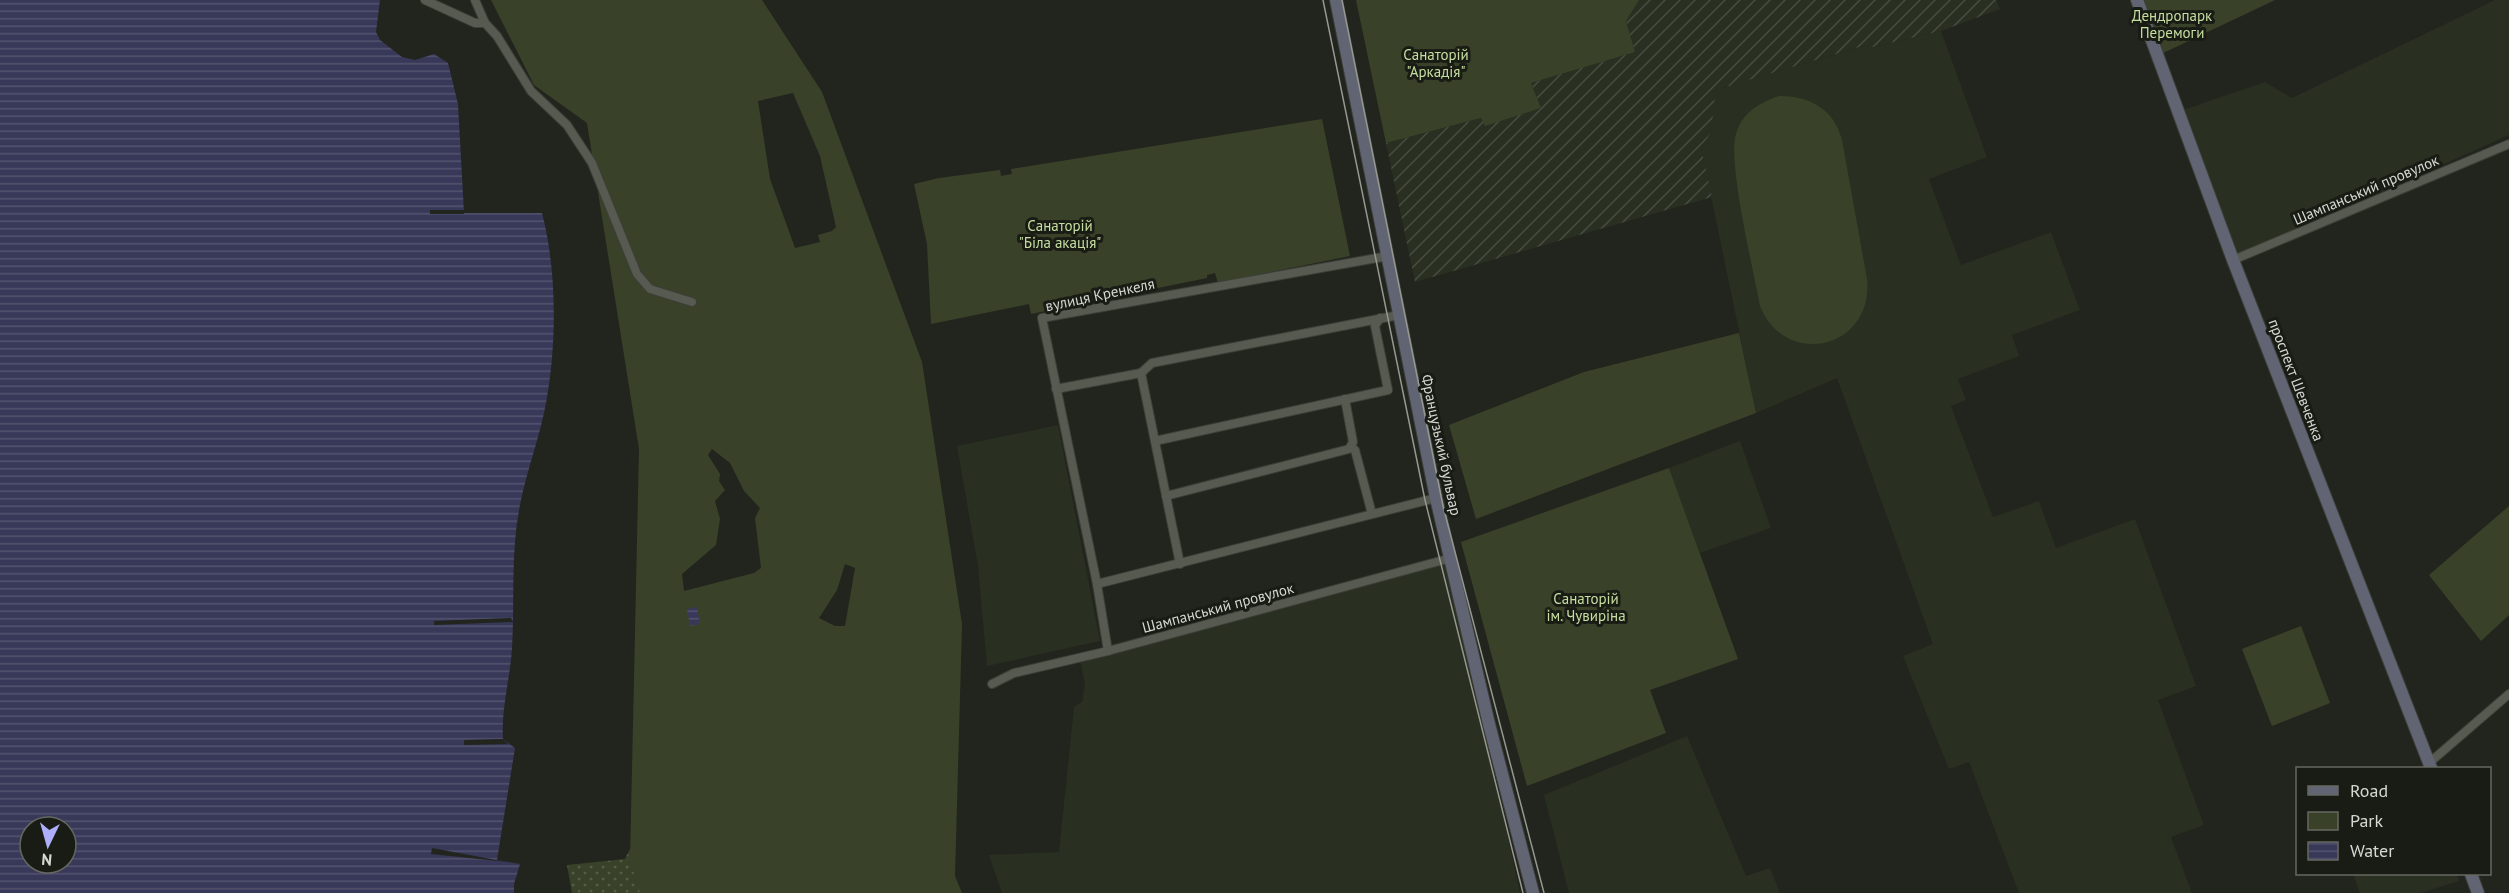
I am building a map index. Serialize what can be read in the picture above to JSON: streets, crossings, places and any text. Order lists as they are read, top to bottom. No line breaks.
{"streets":{"street":["Шампанський провулок","вулиця Кренкеля","проспект Шевченка","Французький бульвар"]},"crossings":[["Шампанський провулок","вулиця Кренкеля"],["Шампанський провулок","проспект Шевченка"],["Шампанський провулок","Французький бульвар"],["вулиця Кренкеля","Французький бульвар"]],"parks":["Дендропарк Перемоги","Санаторій \"Аркадія\"","Санаторій \"Біла акація\"","Санаторій ім. Чувиріна"],"legend":["Road","Park","Water"],"north":"bottom"}
